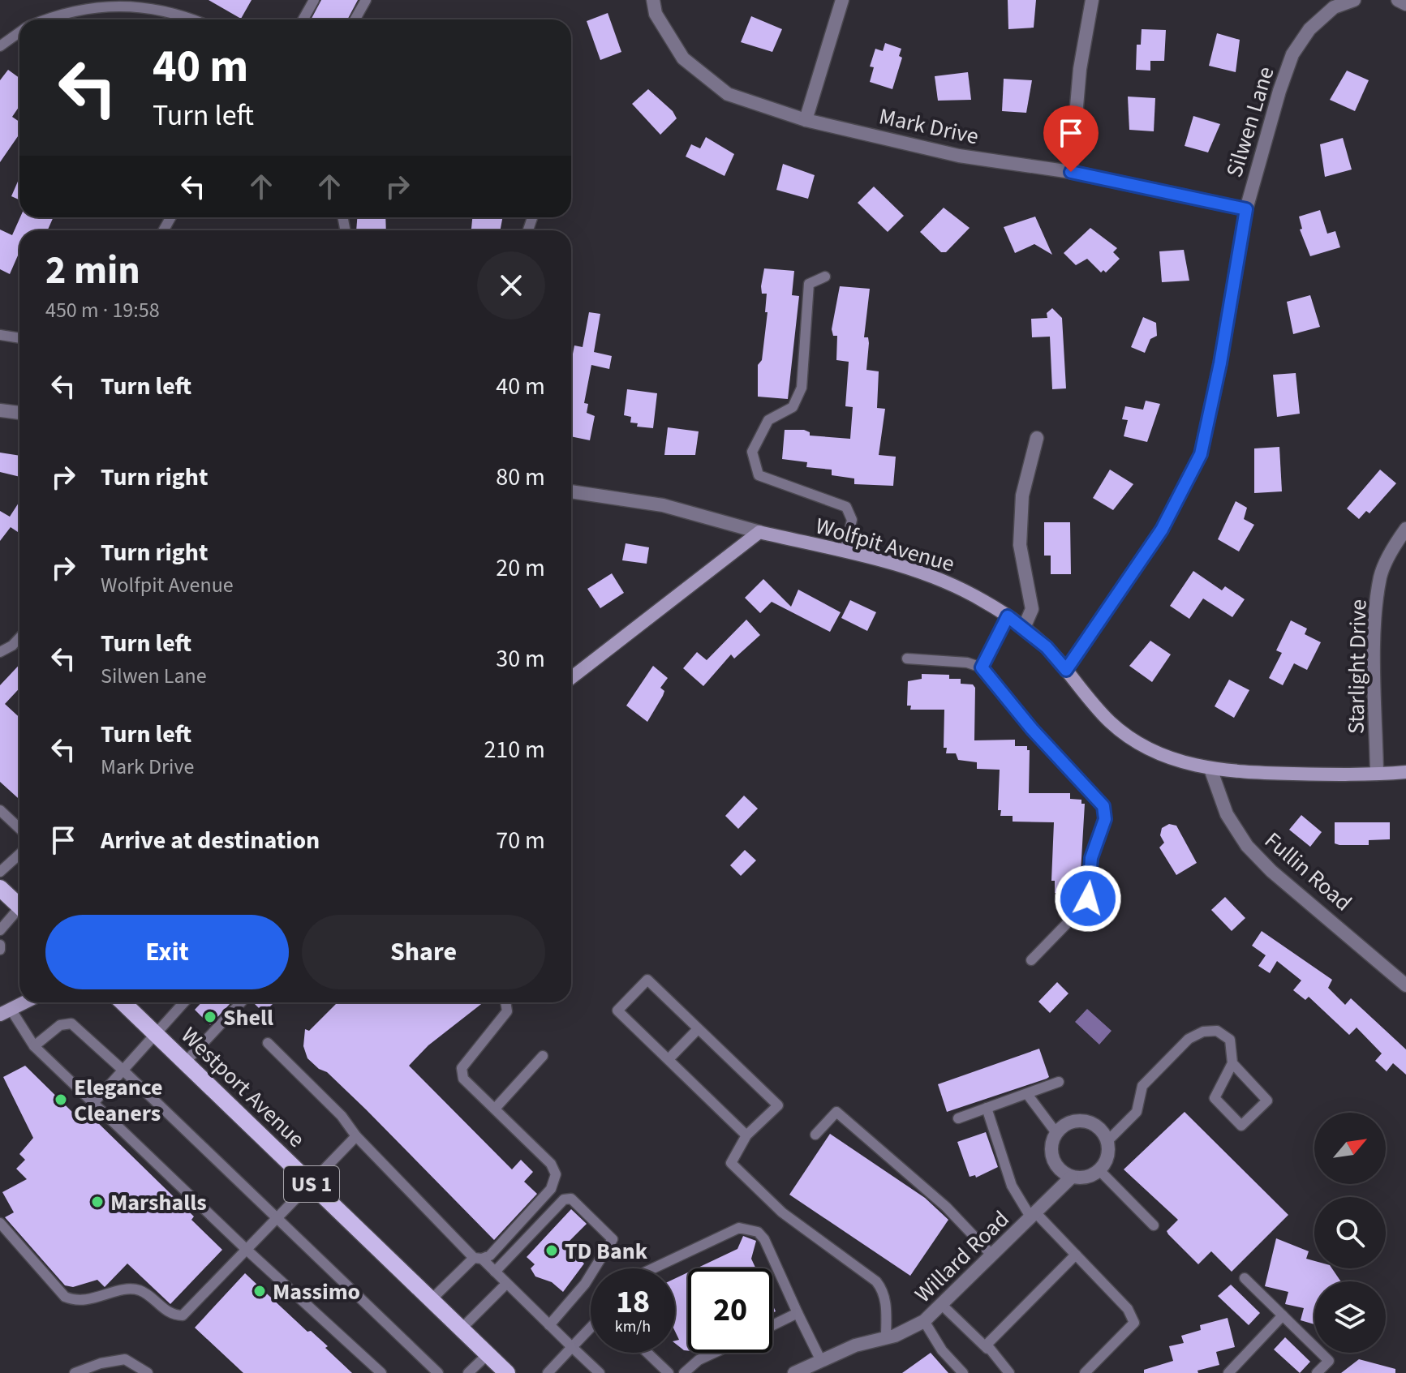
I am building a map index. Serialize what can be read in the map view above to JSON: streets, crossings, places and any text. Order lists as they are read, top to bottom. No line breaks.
{"streets":{"main road":["Westport Avenue","US 1"],"street":["Silwen Lane","Mark Drive","Wolfpit Avenue","Starlight Drive","Fullin Road","Willard Road"]},"crossings":[["Silwen Lane","Mark Drive"],["Silwen Lane","Wolfpit Avenue"],["Wolfpit Avenue","Starlight Drive"],["Wolfpit Avenue","Fullin Road"]],"places":["Shell","Elegance Cleaners","Marshalls","TD Bank","Massimo"],"north":"top right","page":{"turn":["40 m","Turn left"],"heading":["2 min","450 m · 19:58"],"list":[{"name":"Turn left","value":"40 m"},{"name":"Turn right","value":"80 m"},{"name":"Turn right","note":"Wolfpit Avenue","value":"20 m"},{"name":"Turn left","note":"Silwen Lane","value":"30 m"},{"name":"Turn left","note":"Mark Drive","value":"210 m"},{"name":"Arrive at destination","value":"70 m"}],"buttons":["Exit","Share"],"speed":"18 km/h","limit":"20"}}
